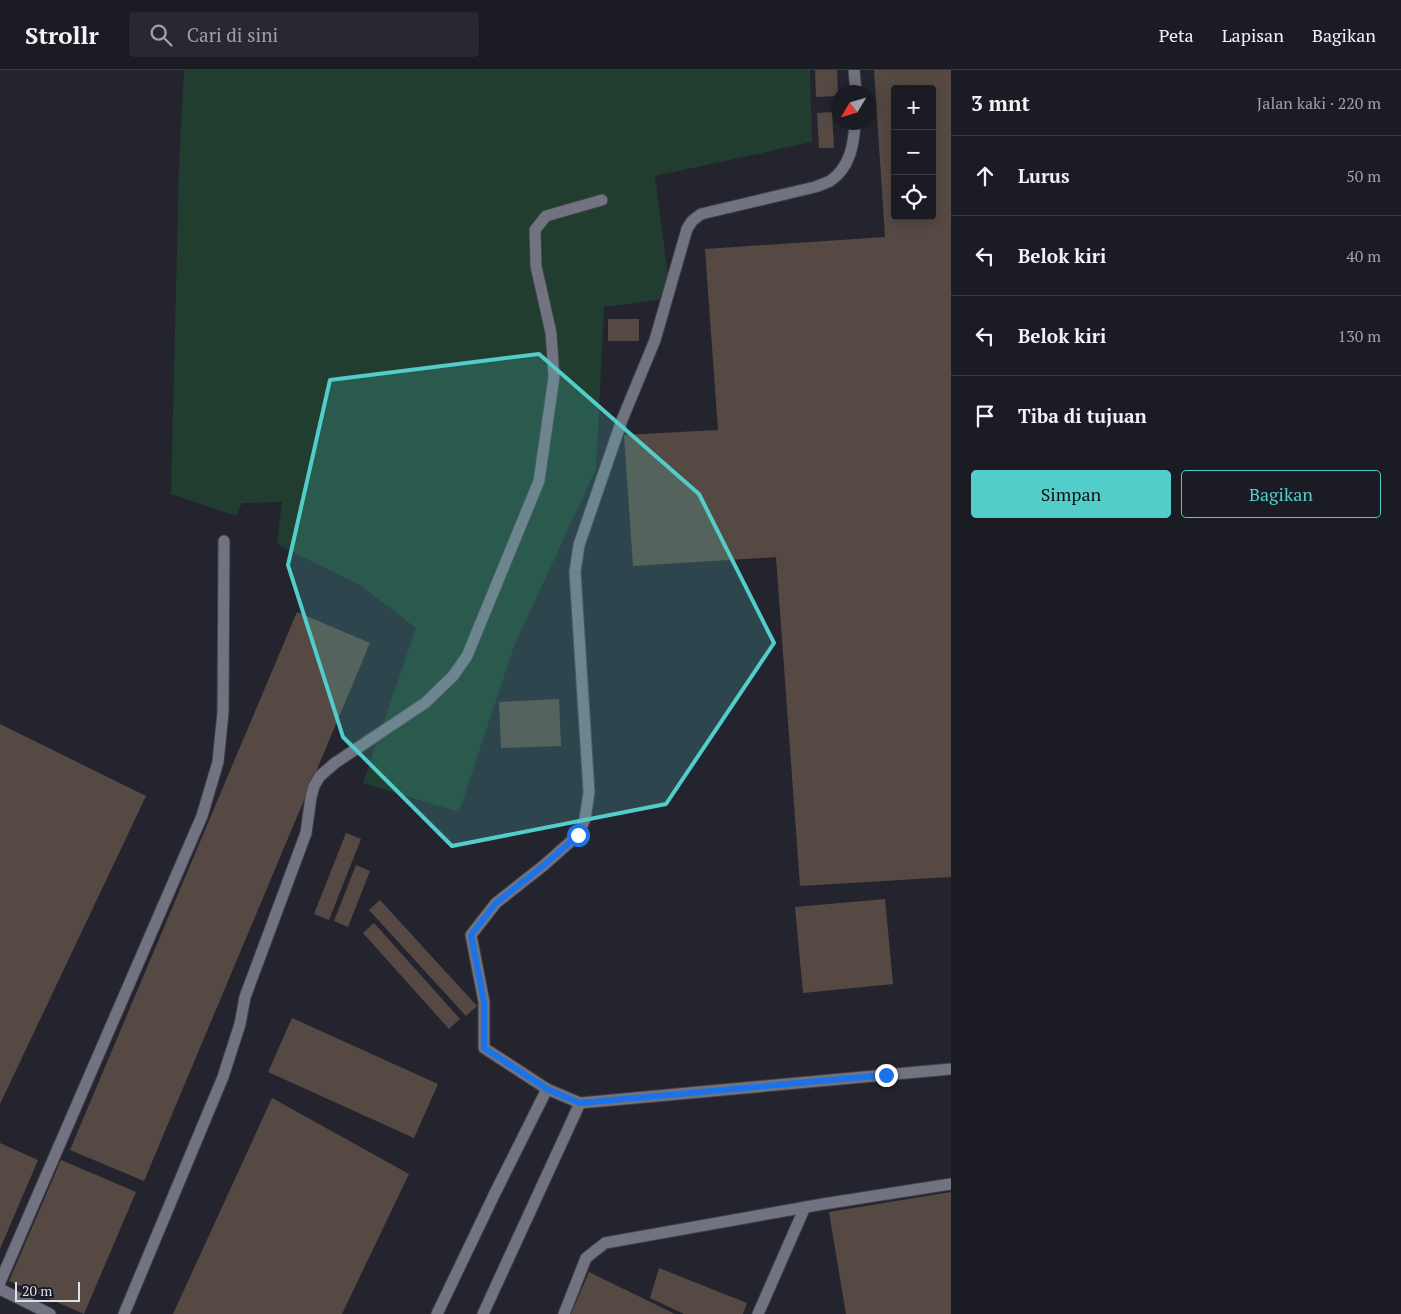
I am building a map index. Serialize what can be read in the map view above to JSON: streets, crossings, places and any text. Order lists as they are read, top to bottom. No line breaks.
{"scale_bar":"20 m","north":"bottom left","page":{"header":"Strollr","search":"Cari di sini","nav":["Peta","Lapisan","Bagikan"],"heading":["3 mnt","Jalan kaki · 220 m"],"map_buttons":["+","−"],"list":[["Lurus","50 m"],["Belok kiri","40 m"],["Belok kiri","130 m"],"Tiba di tujuan"],"buttons":["Simpan","Bagikan"],"scale":"20 m"}}
